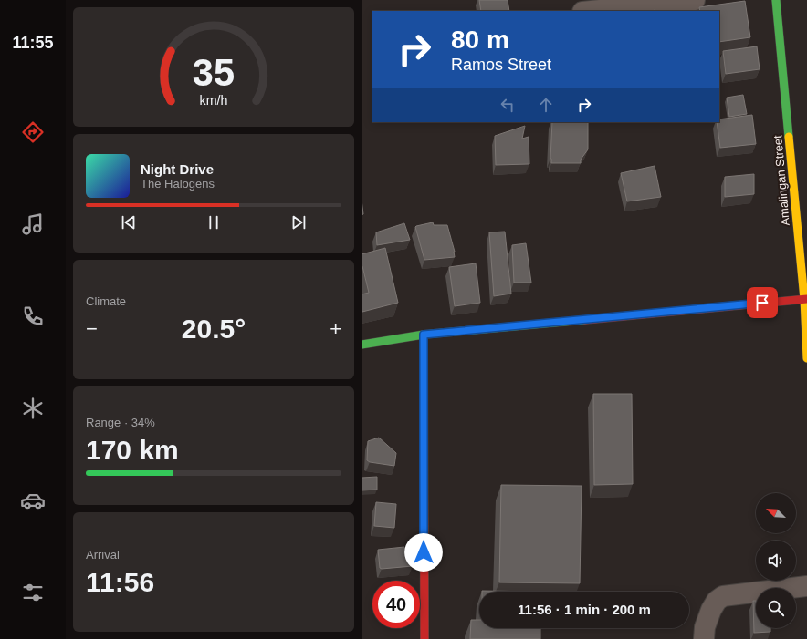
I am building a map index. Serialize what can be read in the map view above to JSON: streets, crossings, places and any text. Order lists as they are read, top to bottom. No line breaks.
{"streets":{"street":["Amalingan Street"]},"north":"top left","page":{"tabs":"11:55","turn":["80 m","Ramos Street"],"song":["Night Drive","The Halogens"],"tile":["Climate",["Range · 34%","170 km"],["Arrival","11:56"]],"heat":["−","20.5°","+"],"limit":"40","trip":"11:56 · 1 min · 200 m","gauge":["35","km/h"]}}
